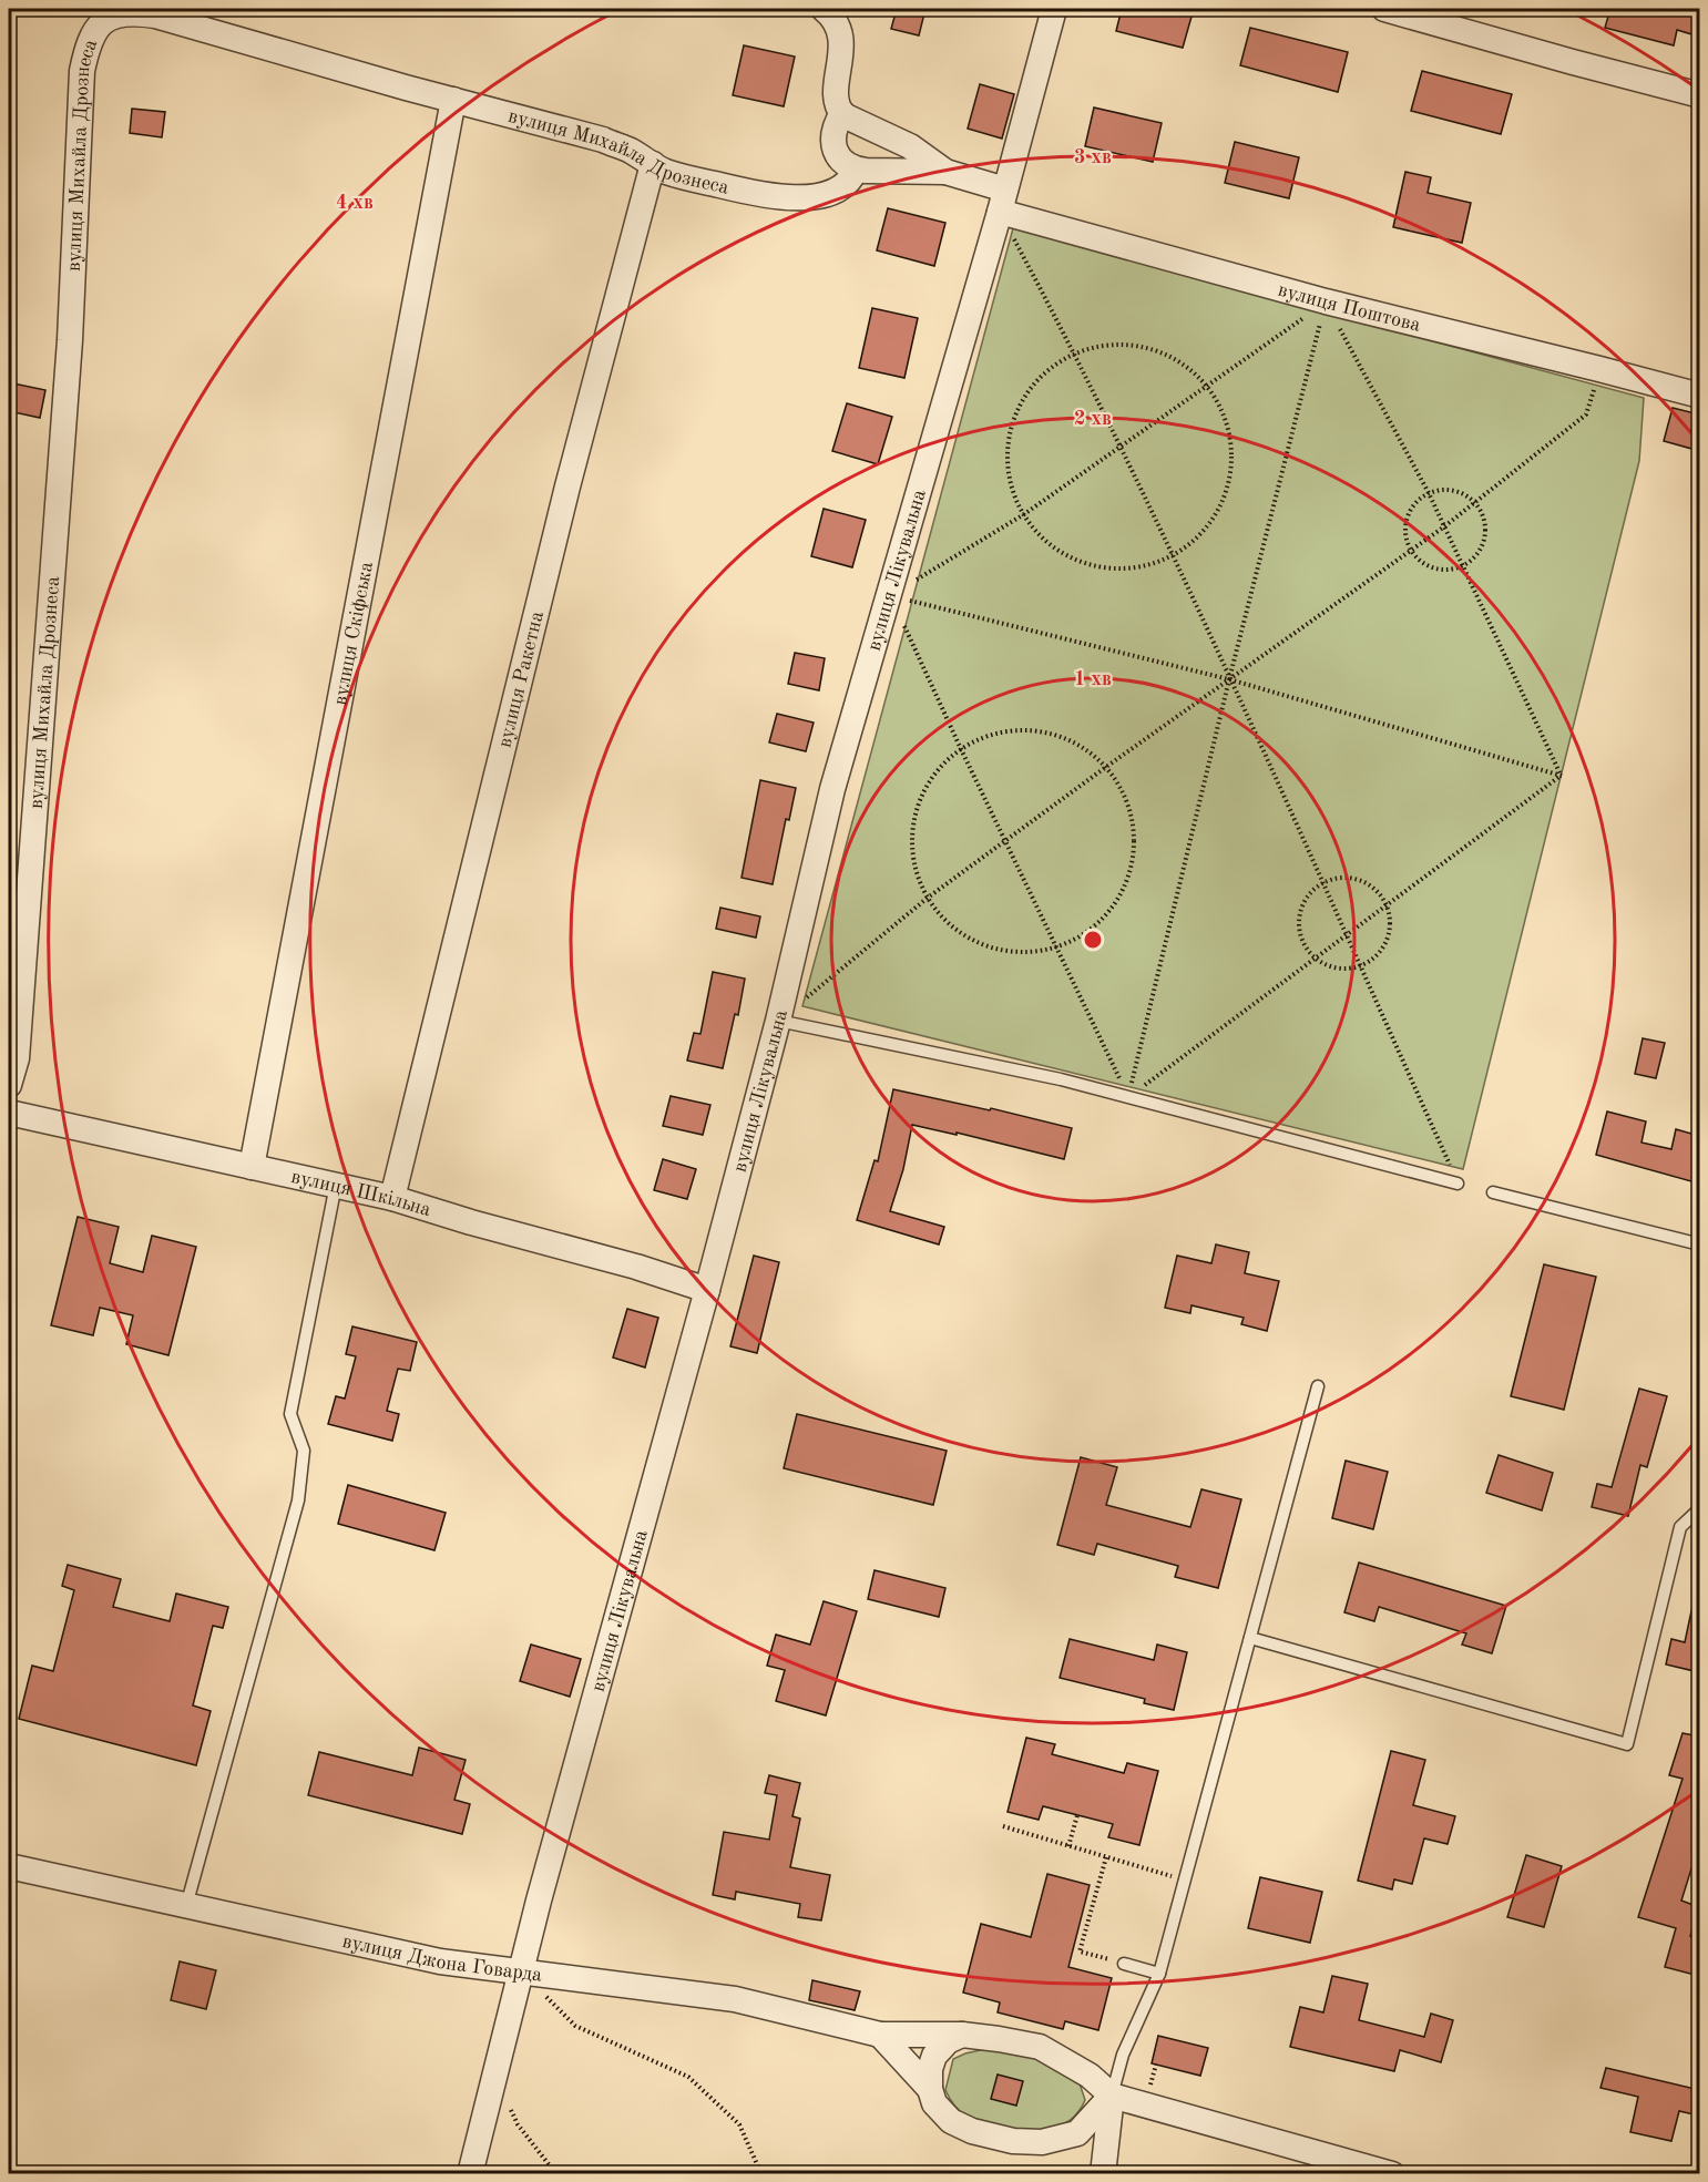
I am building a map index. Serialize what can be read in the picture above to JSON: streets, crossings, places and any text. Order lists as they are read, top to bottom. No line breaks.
{"streets":{"street":["вулиця Михайла Дрознеса","вулиця Поштова","вулиця Лікувальна","вулиця Скіфська","вулиця Ракетна","вулиця Шкільна","вулиця Джона Говарда"]},"crossings":[["вулиця Михайла Дрознеса","вулиця Скіфська"],["вулиця Михайла Дрознеса","вулиця Ракетна"],["вулиця Поштова","вулиця Лікувальна"],["вулиця Лікувальна","вулиця Шкільна"],["вулиця Лікувальна","вулиця Джона Говарда"],["вулиця Скіфська","вулиця Шкільна"],["вулиця Ракетна","вулиця Шкільна"]],"rings":["3 хв","4 хв","2 хв","1 хв"]}
